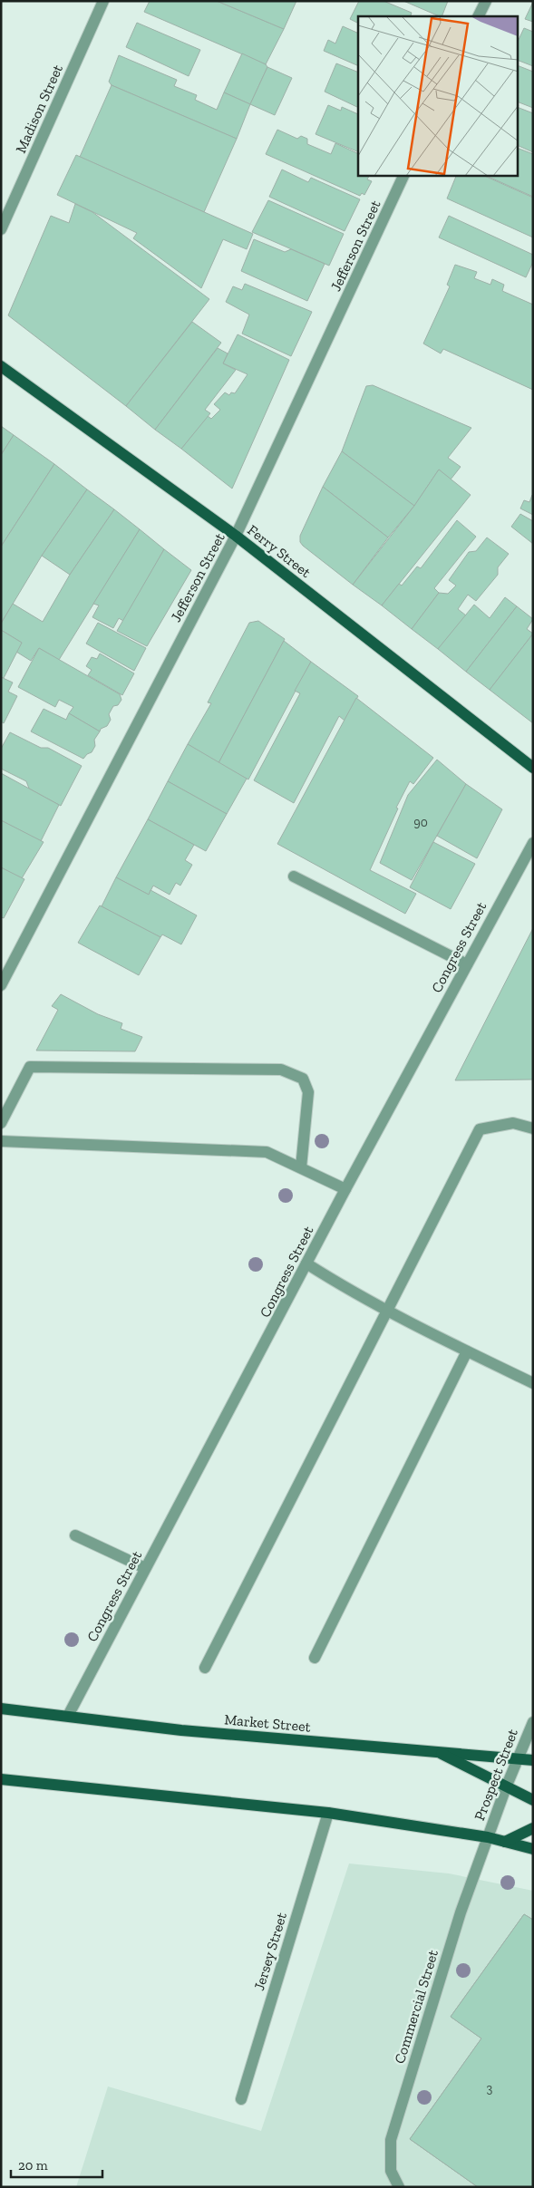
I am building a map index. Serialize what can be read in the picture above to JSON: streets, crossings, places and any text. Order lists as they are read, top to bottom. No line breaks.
{"streets":{"main road":["Ferry Street","Market Street"],"street":["Madison Street","Jefferson Street","Congress Street","Prospect Street","Jersey Street","Commercial Street"]},"crossings":[["Jefferson Street","Ferry Street"],["Congress Street","Market Street"],["Market Street","Prospect Street"],["Prospect Street","Commercial Street"]],"house_numbers":["90","3"],"scale_bar":"20 m"}
